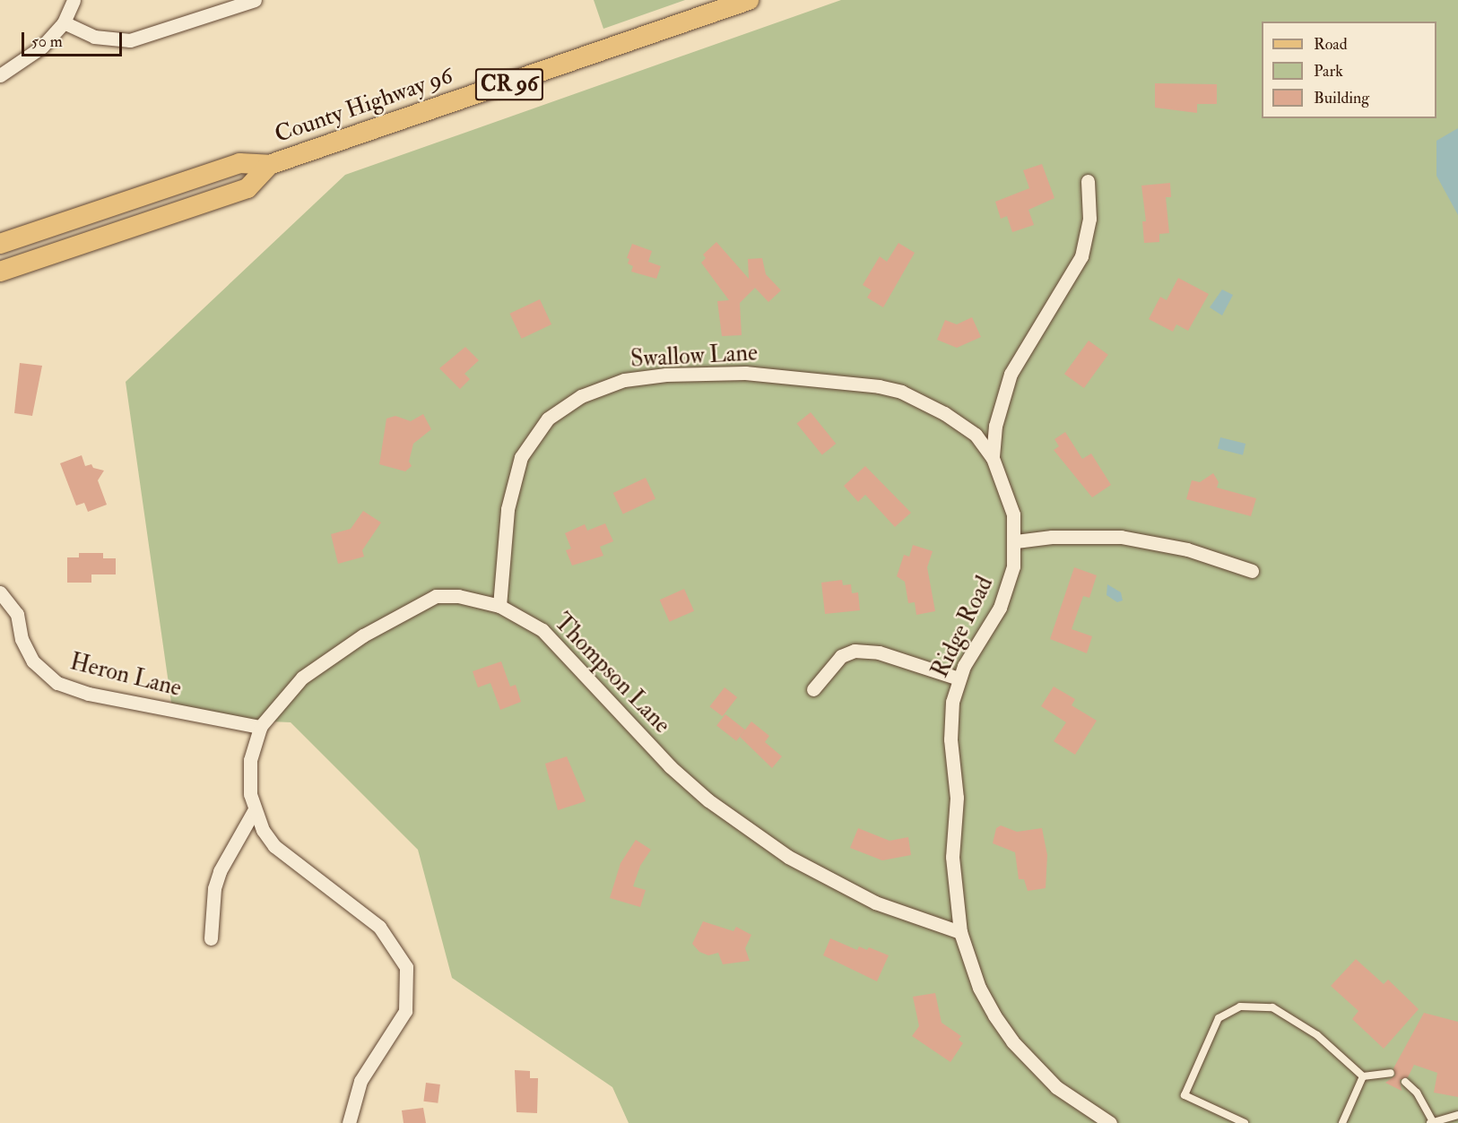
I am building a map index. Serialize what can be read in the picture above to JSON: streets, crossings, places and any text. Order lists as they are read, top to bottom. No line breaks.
{"streets":{"main road":["CR 96","County Highway 96"],"street":["Swallow Lane","Ridge Road","Thompson Lane","Heron Lane"]},"crossings":[["Swallow Lane","Ridge Road"],["Swallow Lane","Thompson Lane"],["Ridge Road","Thompson Lane"],["Thompson Lane","Heron Lane"]],"legend":["Road","Park","Building"],"scale_bar":"50 m"}
